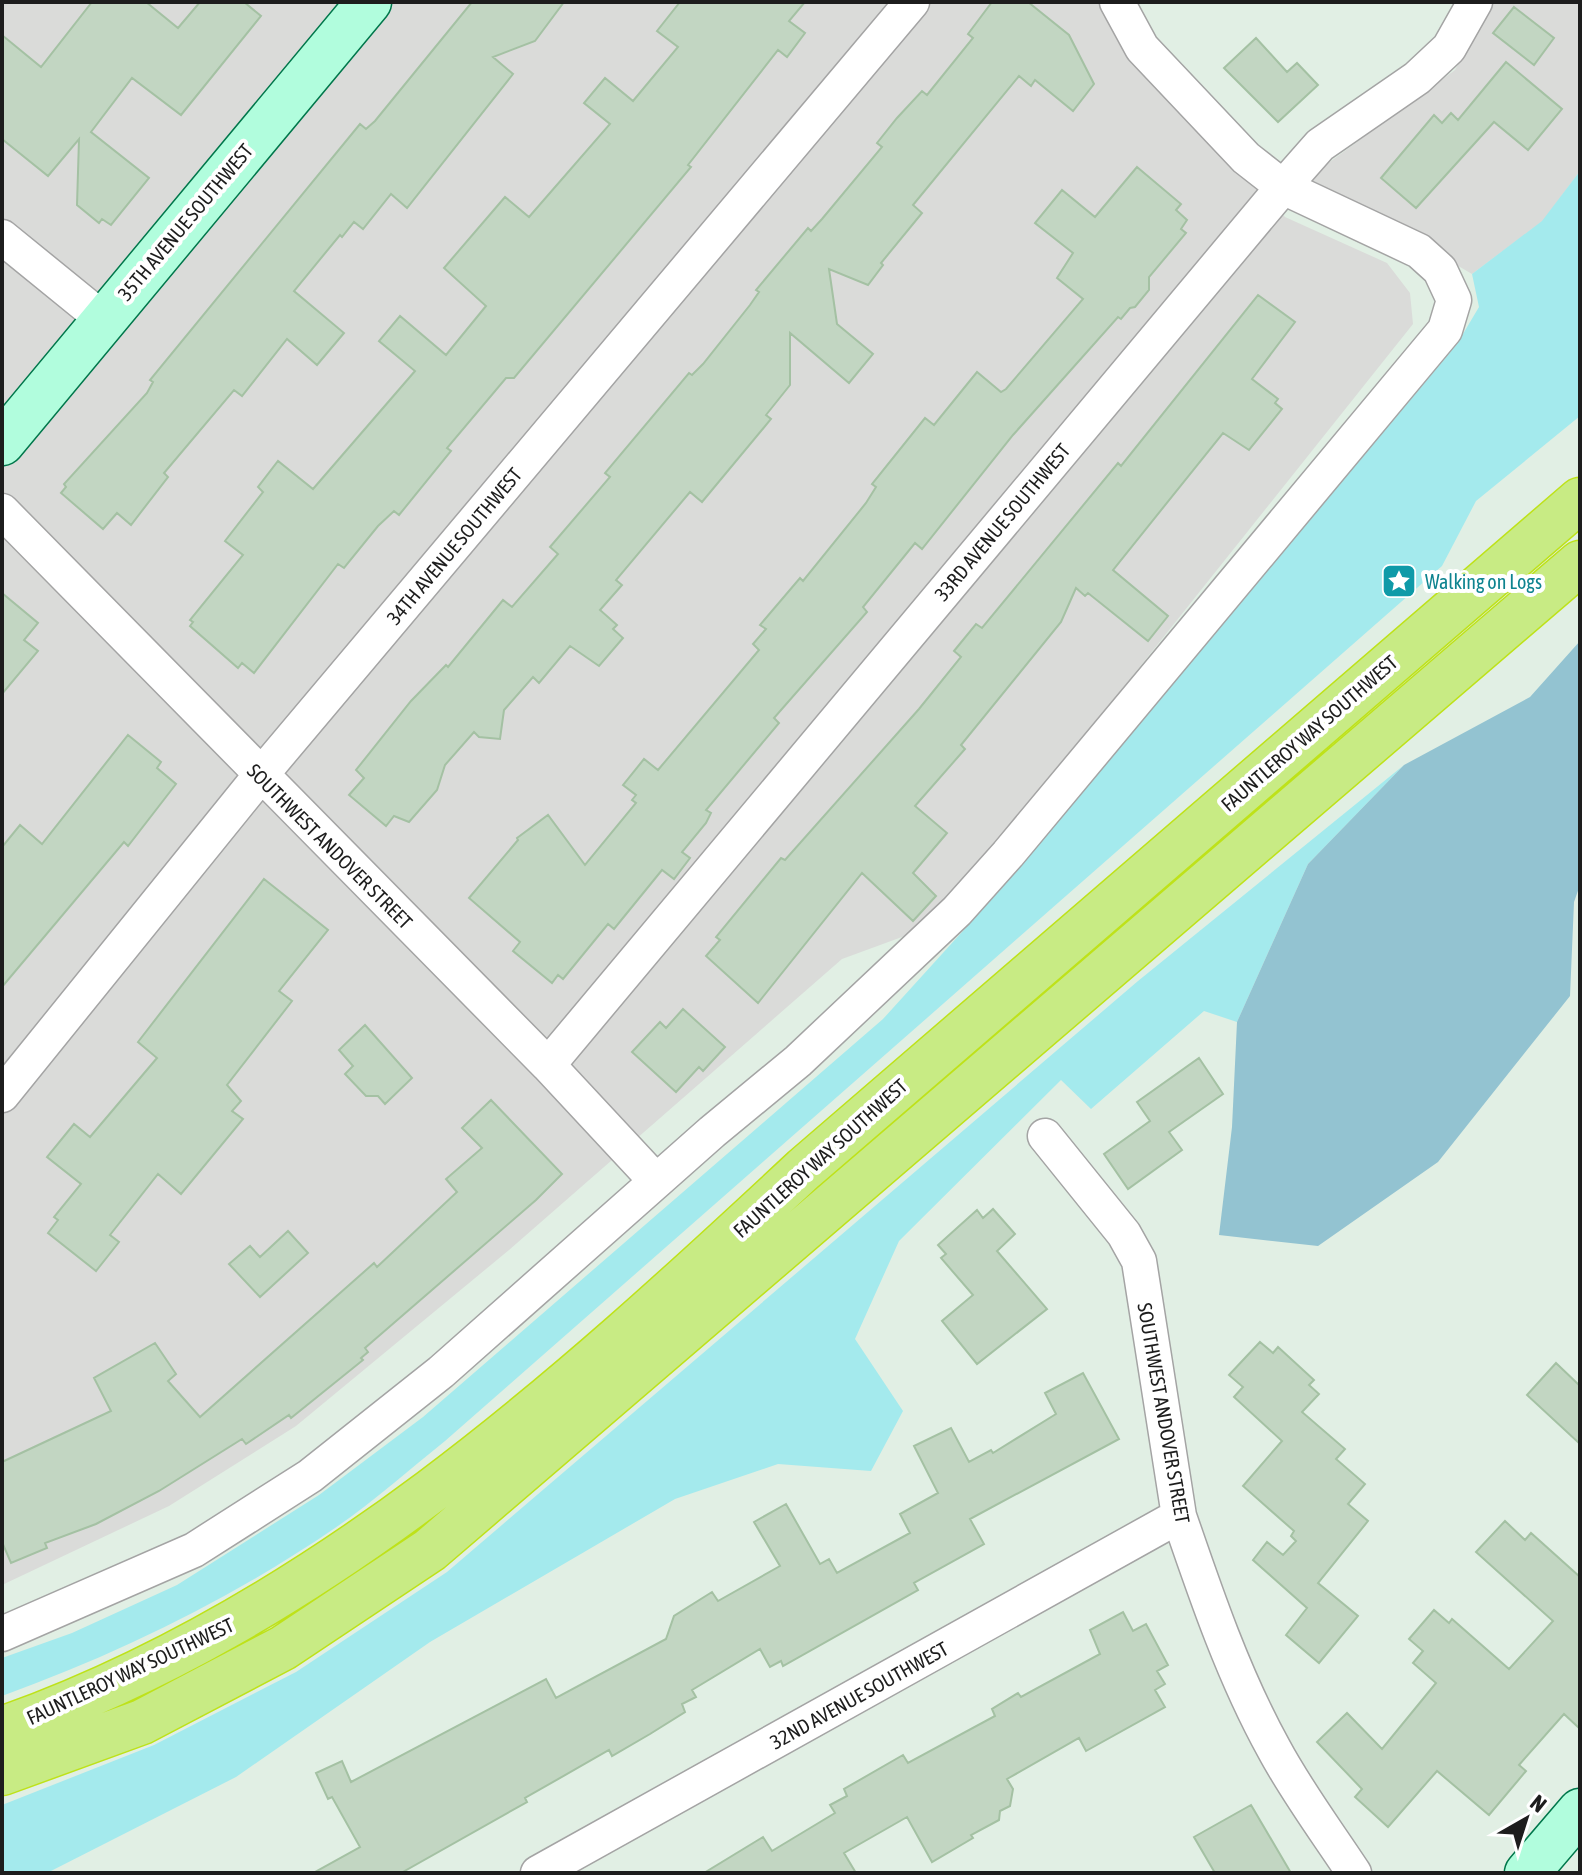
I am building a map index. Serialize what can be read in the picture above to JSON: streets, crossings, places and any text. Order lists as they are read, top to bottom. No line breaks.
{"streets":{"highway":["FAUNTLEROY WAY SOUTHWEST"],"street":["35TH AVENUE SOUTHWEST","33RD AVENUE SOUTHWEST","34TH AVENUE SOUTHWEST","SOUTHWEST ANDOVER STREET","32ND AVENUE SOUTHWEST"]},"crossings":[["33RD AVENUE SOUTHWEST","SOUTHWEST ANDOVER STREET"],["34TH AVENUE SOUTHWEST","SOUTHWEST ANDOVER STREET"],["SOUTHWEST ANDOVER STREET","32ND AVENUE SOUTHWEST"]],"places":{"place":["Walking on Logs"]},"north":"top right"}
